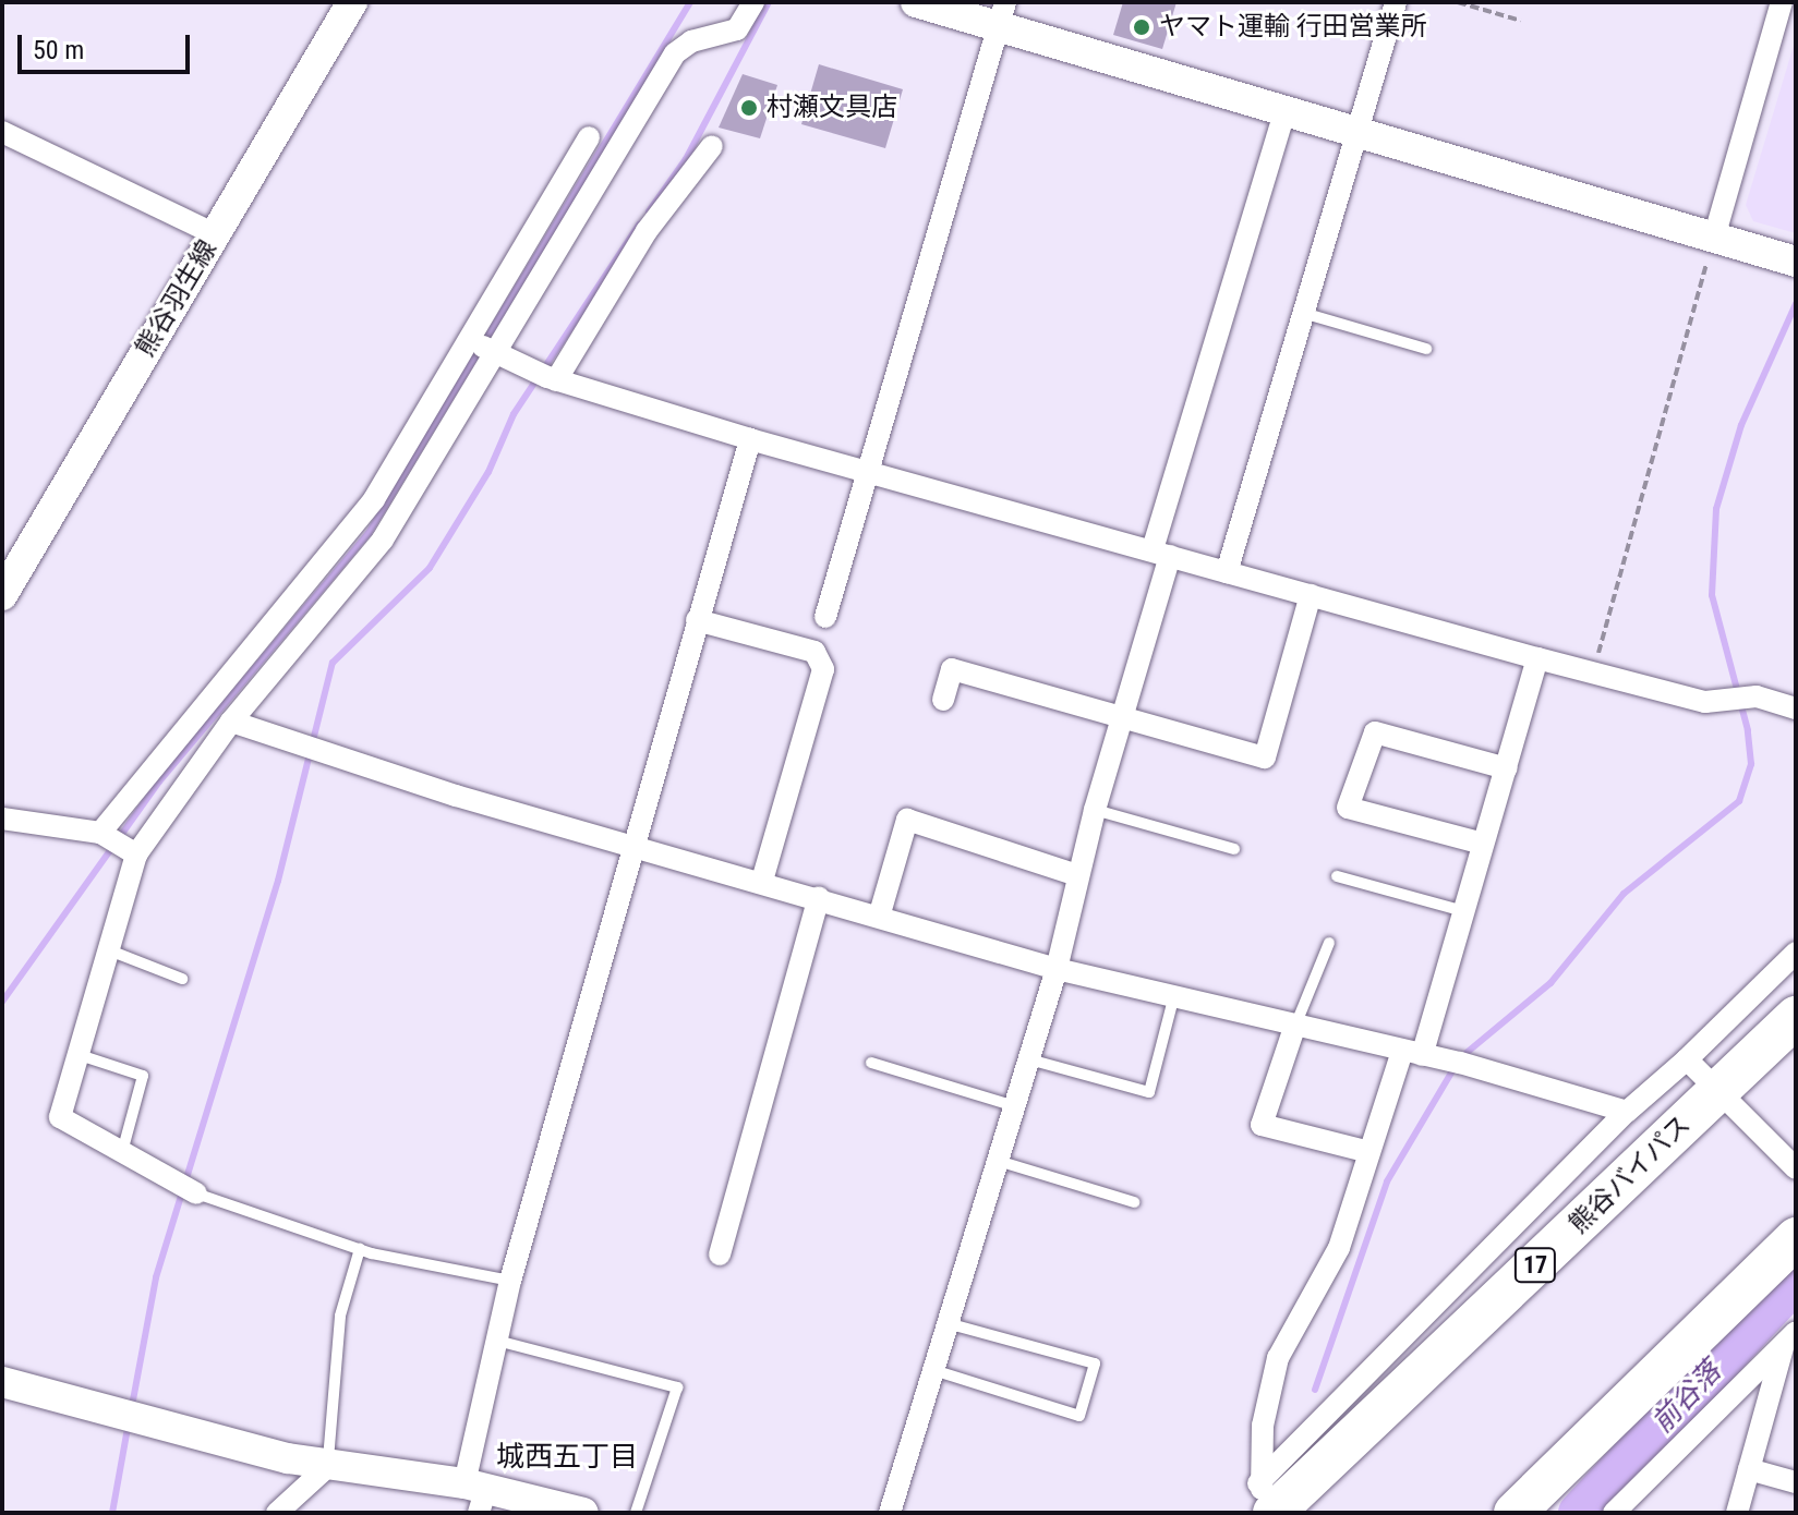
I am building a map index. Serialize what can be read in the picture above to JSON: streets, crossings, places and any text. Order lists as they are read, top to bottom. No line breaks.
{"streets":{"highway":["熊谷バイパス","17"],"street":["熊谷羽生線"]},"districts":["城西五丁目"],"water":["前谷落"],"places":["ヤマト運輸 行田営業所","村瀬文具店"],"scale_bar":"50 m"}
